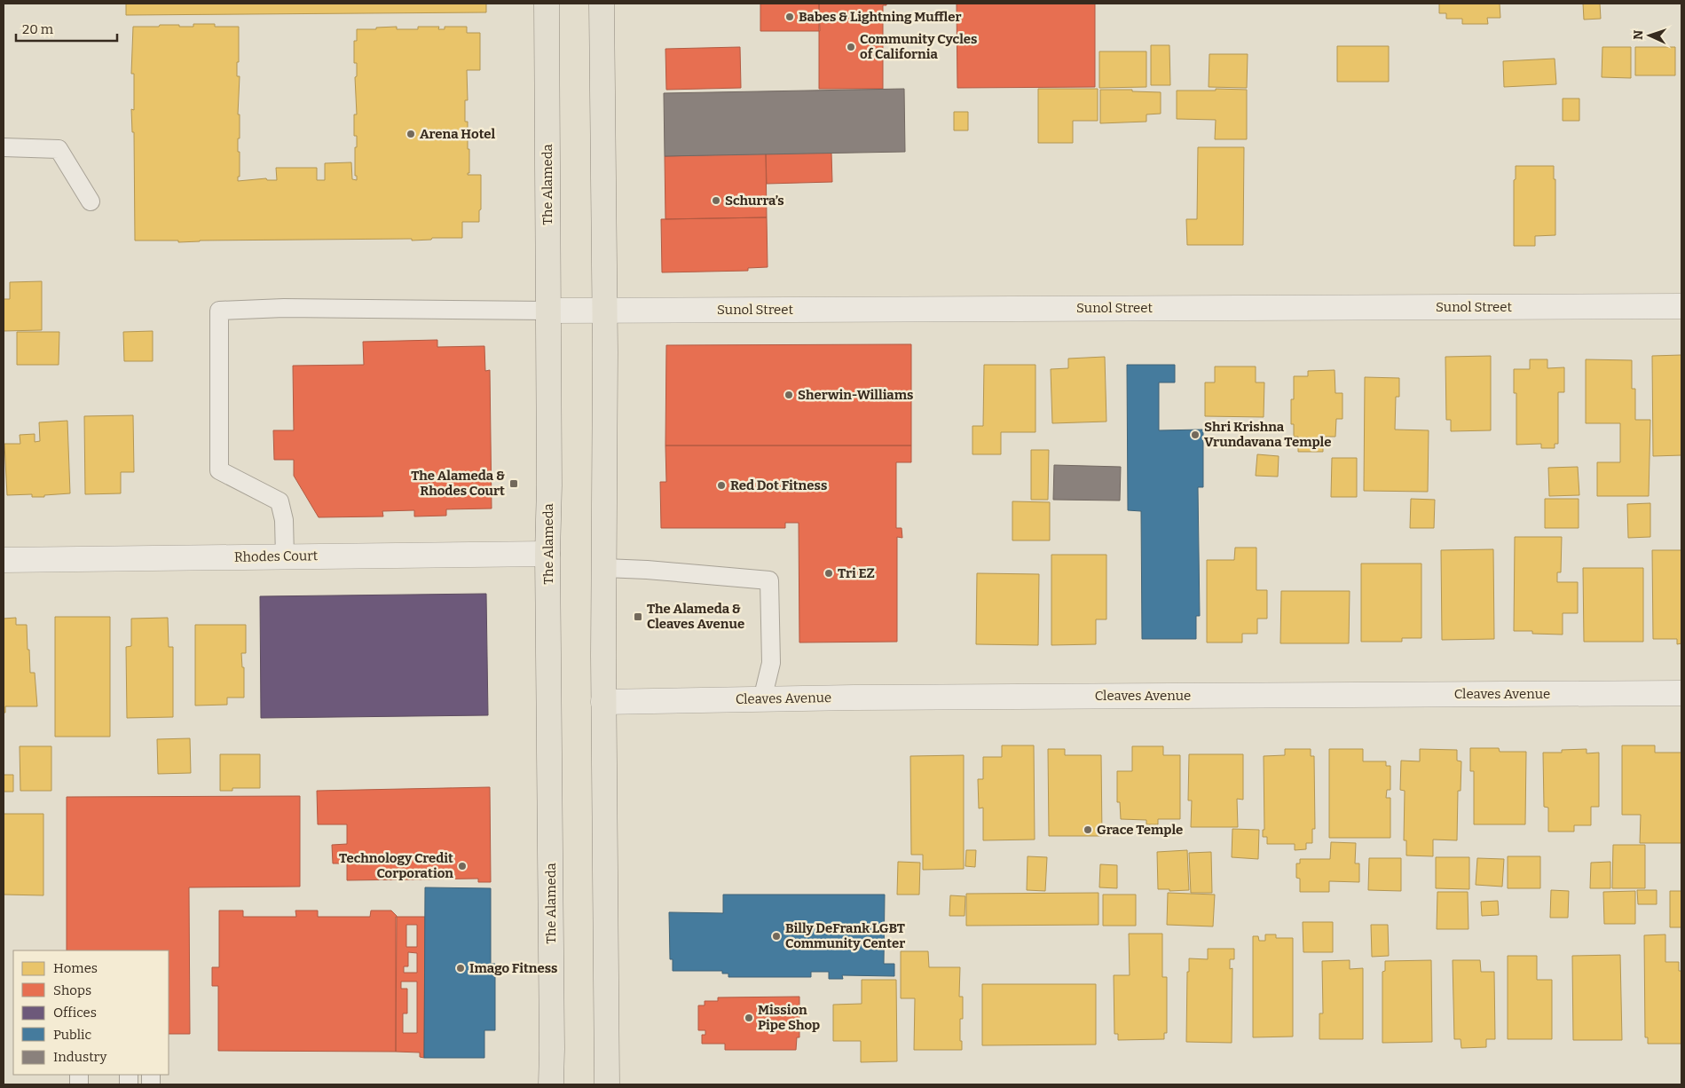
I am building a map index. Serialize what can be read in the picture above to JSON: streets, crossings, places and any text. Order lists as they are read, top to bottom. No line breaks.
{"streets":{"main road":["The Alameda"],"street":["Sunol Street","Rhodes Court","Cleaves Avenue"]},"crossings":[["The Alameda","Sunol Street"],["The Alameda","Rhodes Court"]],"places":{"other":["Babes & Lightning Muffler","Community Cycles of California","Arena Hotel","Schurra’s","Sherwin-Williams","Shri Krishna Vrundavana Temple","Red Dot Fitness","Tri EZ","Grace Temple","Technology Credit Corporation","Billy DeFrank LGBT Community Center","Imago Fitness","Mission Pipe Shop"],"transit":["The Alameda & Rhodes Court","The Alameda & Cleaves Avenue"]},"legend":["Homes","Shops","Offices","Public","Industry"],"scale_bar":"20 m","north":"left"}
